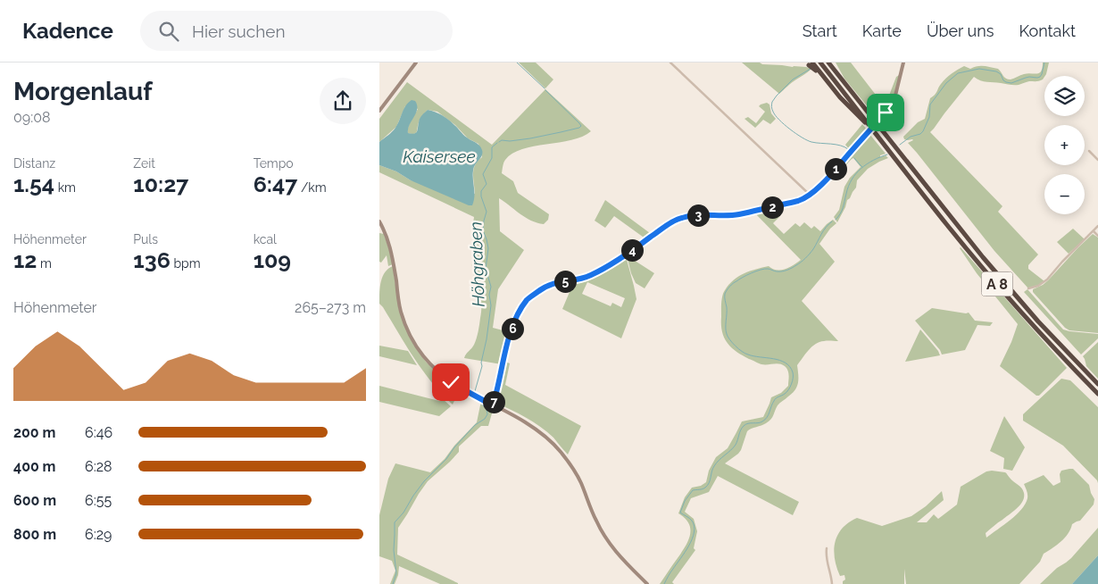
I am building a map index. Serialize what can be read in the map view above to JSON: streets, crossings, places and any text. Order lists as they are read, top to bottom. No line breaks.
{"streets":{"highway":["A 8"]},"water":["Kaisersee","Höhgraben"],"page":{"header":"Kadence","search":"Hier suchen","nav":["Start","Karte","Über uns","Kontakt"],"heading":["Morgenlauf","09:08"],"map_buttons":["+","−"],"stats":[["Distanz","1.54 km"],["Zeit","10:27"],["Tempo","6:47 /km"],["Höhenmeter","12 m"],["Puls","136 bpm"],["kcal","109"]],"pins":["1","2","3","4","5","6","7"],"chart":["Höhenmeter","265–273 m"],"list":[{"name":"200 m","note":"6:46"},{"name":"400 m","note":"6:28"},{"name":"600 m","note":"6:55"},{"name":"800 m","note":"6:29"}]}}
